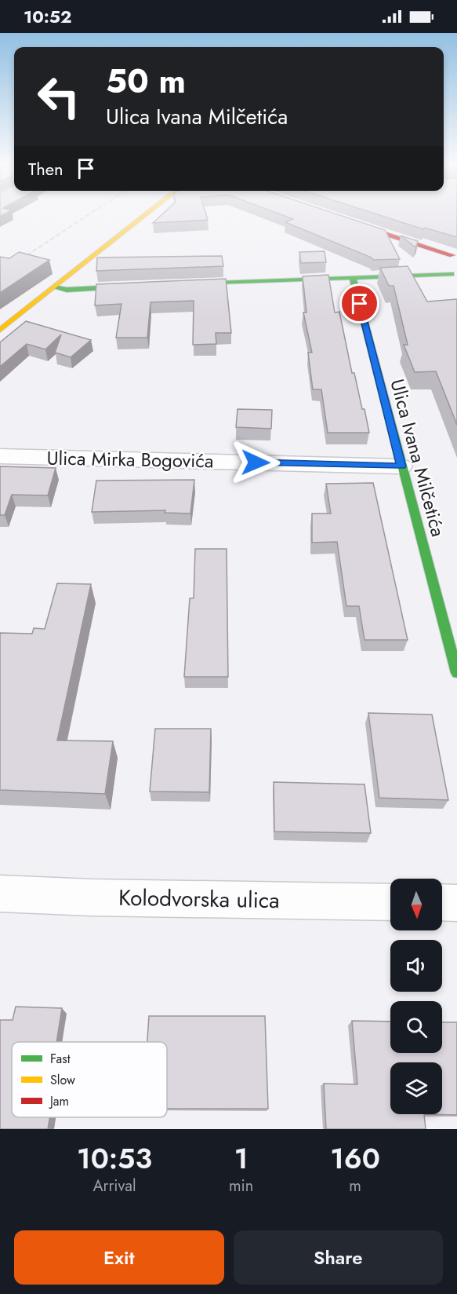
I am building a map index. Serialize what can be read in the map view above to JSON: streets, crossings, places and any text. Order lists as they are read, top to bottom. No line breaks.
{"streets":{"street":["Ulica Ivana Milčetića","Ulica Mirka Bogovića","Kolodvorska ulica"]},"crossings":[["Ulica Ivana Milčetića","Ulica Mirka Bogovića"]],"legend":["Fast","Slow","Jam"],"north":"bottom","page":{"status":"10:52","turn":["50 m","Ulica Ivana Milčetića"],"then":"Then","eta":["10:53","Arrival","1","min","160","m"],"buttons":["Exit","Share"]}}
